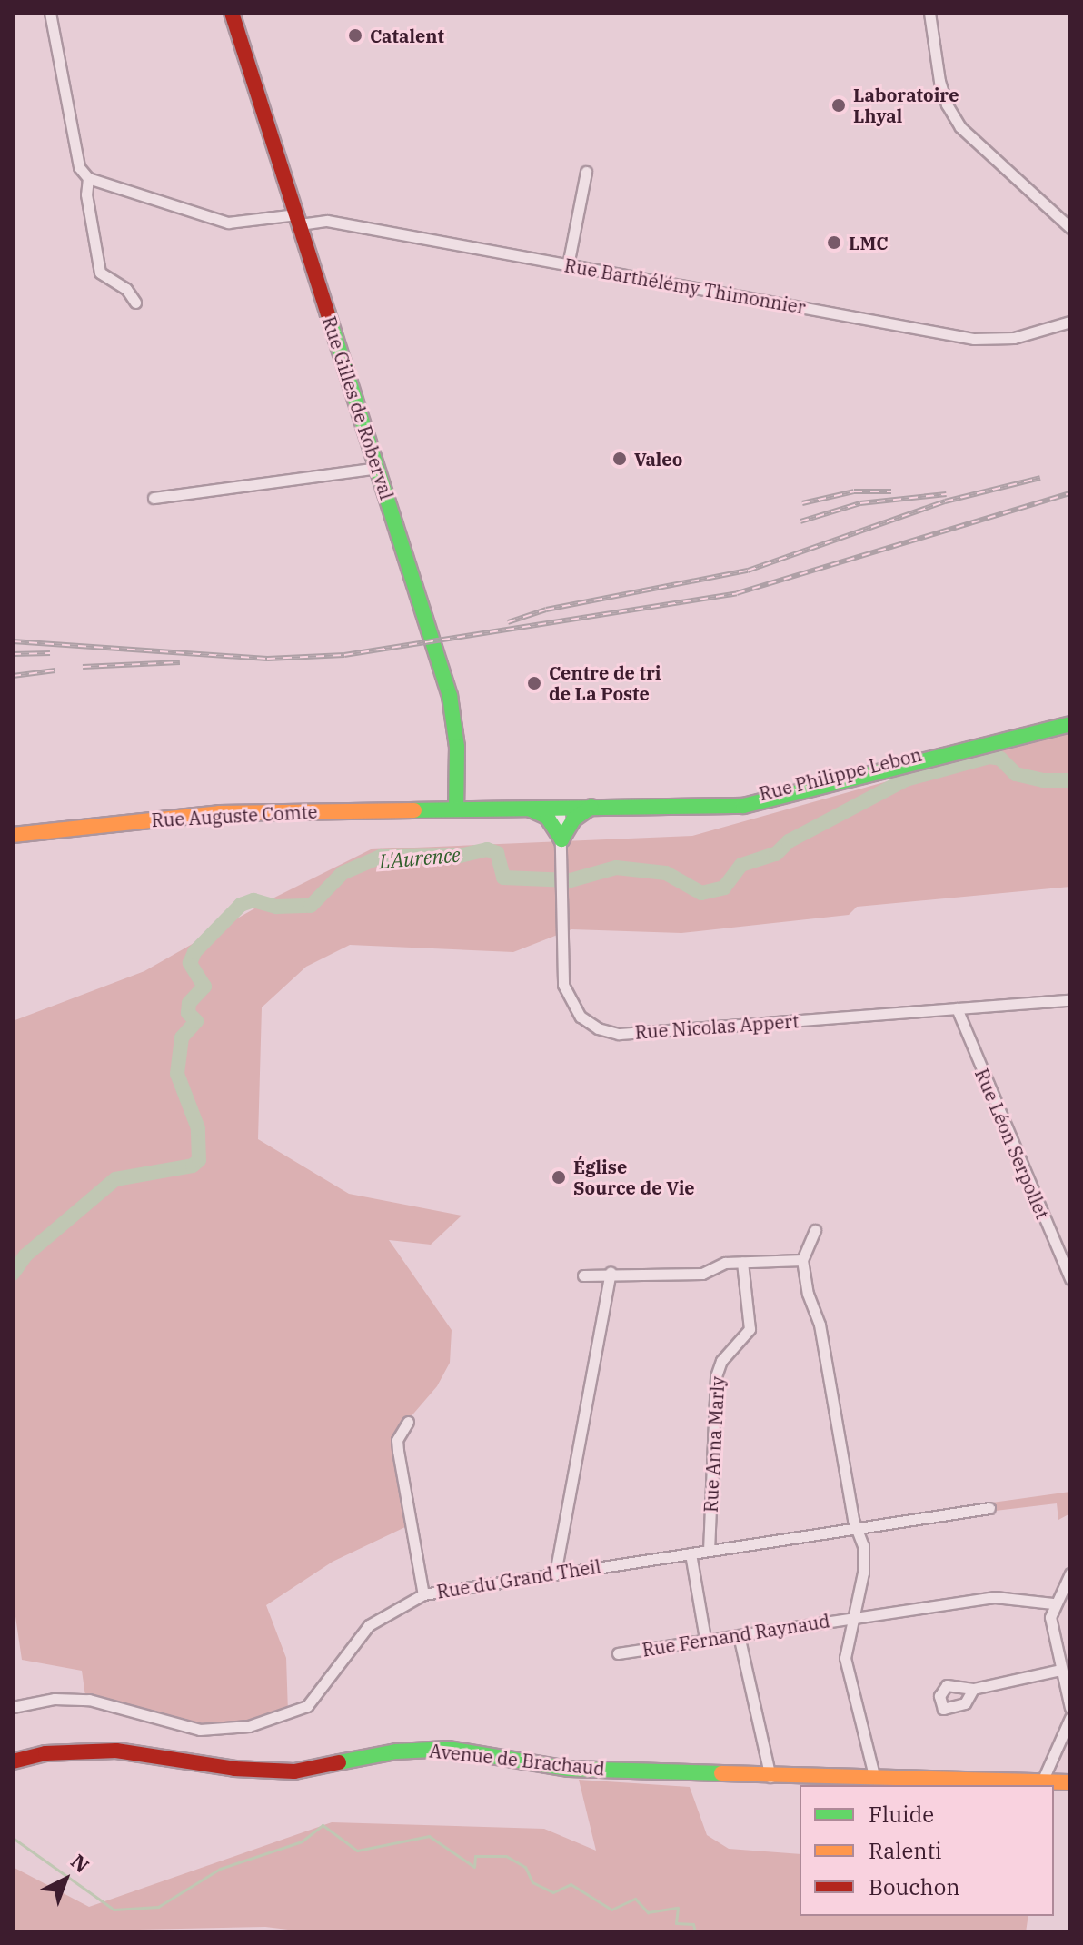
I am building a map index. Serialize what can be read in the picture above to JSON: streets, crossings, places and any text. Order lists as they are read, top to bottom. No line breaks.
{"streets":{"street":["Rue Barthélémy Thimonnier","Rue Gilles de Roberval","Rue Philippe Lebon","Rue Auguste Comte","Rue Nicolas Appert","Rue Léon Serpollet","Rue Anna Marly","Rue du Grand Theil","Rue Fernand Raynaud","Avenue de Brachaud"]},"crossings":[["Rue Barthélémy Thimonnier","Rue Gilles de Roberval"],["Rue Gilles de Roberval","Rue Philippe Lebon"],["Rue Gilles de Roberval","Rue Auguste Comte"],["Rue Philippe Lebon","Rue Auguste Comte"],["Rue Philippe Lebon","Rue Nicolas Appert"],["Rue Nicolas Appert","Rue Léon Serpollet"],["Rue Anna Marly","Rue du Grand Theil"]],"water":["L'Aurence"],"places":["Catalent","Laboratoire Lhyal","LMC","Valeo","Centre de tri de La Poste","Église Source de Vie"],"legend":["Fluide","Ralenti","Bouchon"],"north":"top right"}
